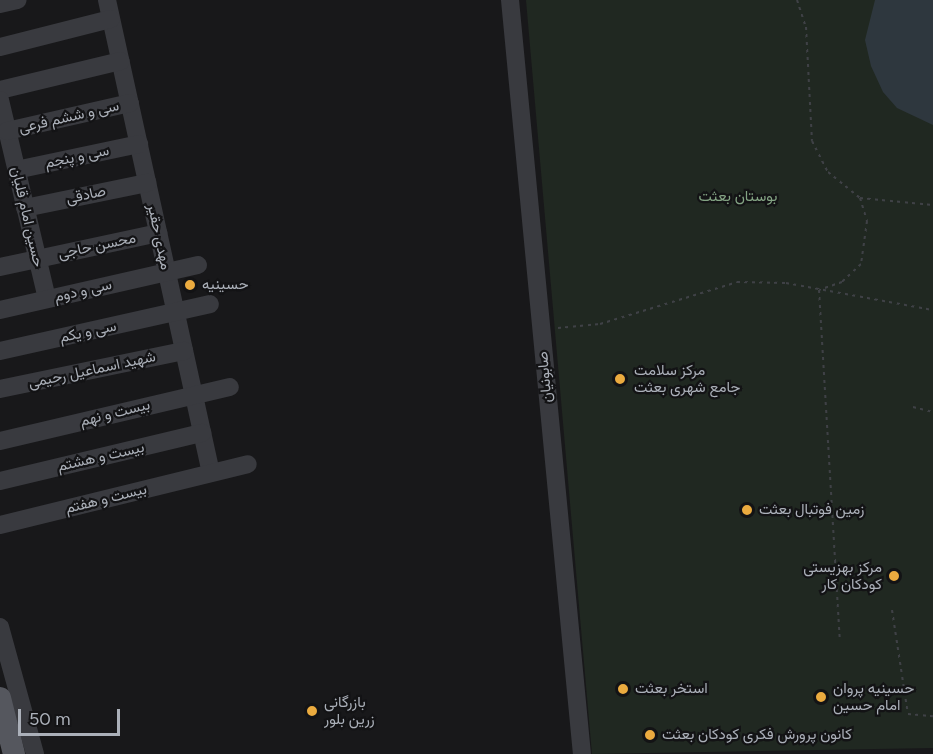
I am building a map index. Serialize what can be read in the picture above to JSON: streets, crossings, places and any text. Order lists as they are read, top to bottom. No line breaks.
{"streets":{"street":["سی و ششم فرعی","سی و پنجم","صادقی","حسین امام قلیان","مهدی حقیر","محسن حاجی","سی و دوم","سی و یکم","شهید اسماعیل رحیمی","صابونیان","بیست و نهم","بیست و هشتم","بیست و هفتم"]},"crossings":[["سی و ششم فرعی","حسین امام قلیان"],["سی و ششم فرعی","مهدی حقیر"],["سی و پنجم","حسین امام قلیان"],["سی و پنجم","مهدی حقیر"],["صادقی","حسین امام قلیان"],["صادقی","مهدی حقیر"],["حسین امام قلیان","محسن حاجی"],["حسین امام قلیان","سی و دوم"],["مهدی حقیر","محسن حاجی"],["مهدی حقیر","سی و دوم"],["مهدی حقیر","سی و یکم"],["مهدی حقیر","شهید اسماعیل رحیمی"],["مهدی حقیر","بیست و نهم"],["مهدی حقیر","بیست و هشتم"],["مهدی حقیر","بیست و هفتم"]],"parks":["بوستان بعثت"],"places":["حسینیه","مرکز سلامت جامع شهری بعثت","زمین فوتبال بعثت","مرکز بهزیستی کودکان کار","استخر بعثت","حسینیه پروان امام حسین","بازرگانی زرین بلور","کانون پرورش فکری کودکان بعثت"],"scale_bar":"50 m"}
